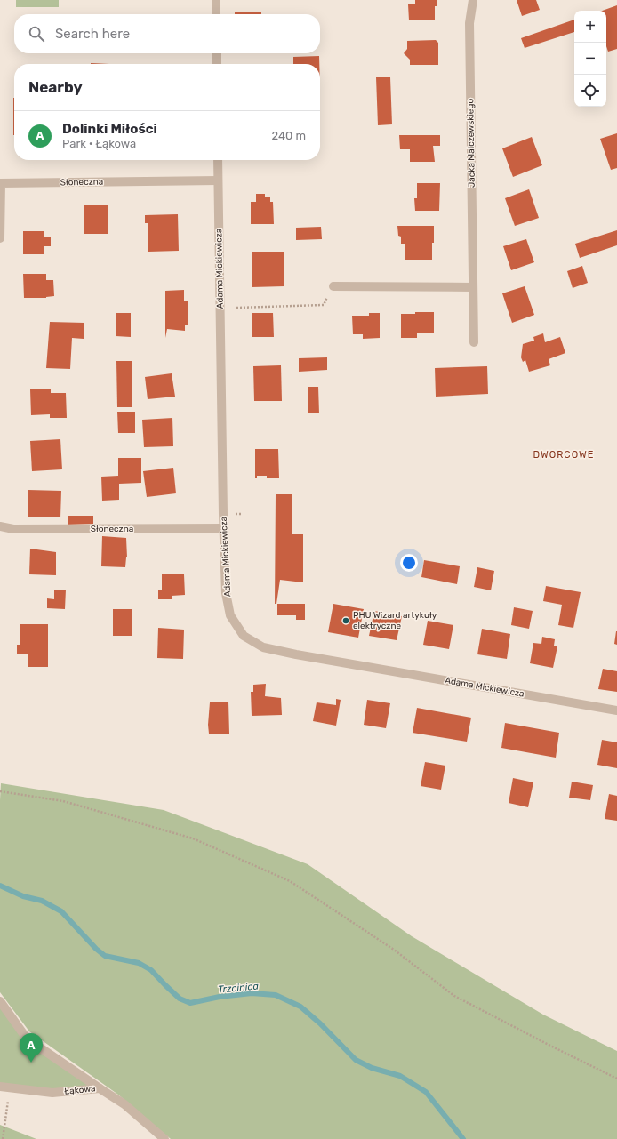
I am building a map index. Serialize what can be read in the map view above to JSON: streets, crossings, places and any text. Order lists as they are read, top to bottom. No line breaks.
{"streets":{"street":["Jacka Malczewskiego","Słoneczna","Adama Mickiewicza","Łąkowa"]},"crossings":[["Słoneczna","Adama Mickiewicza"]],"districts":["DWORCOWE"],"water":["Trzcinica"],"places":["PHU Wizard artykuły elektryczne"],"page":{"map_buttons":["+","−"],"search":"Search here","heading":"Nearby","list":[{"mark":"A","name":"Dolinki Miłości","note":"Park · Łąkowa","value":"240 m"}],"pins":"A"}}
